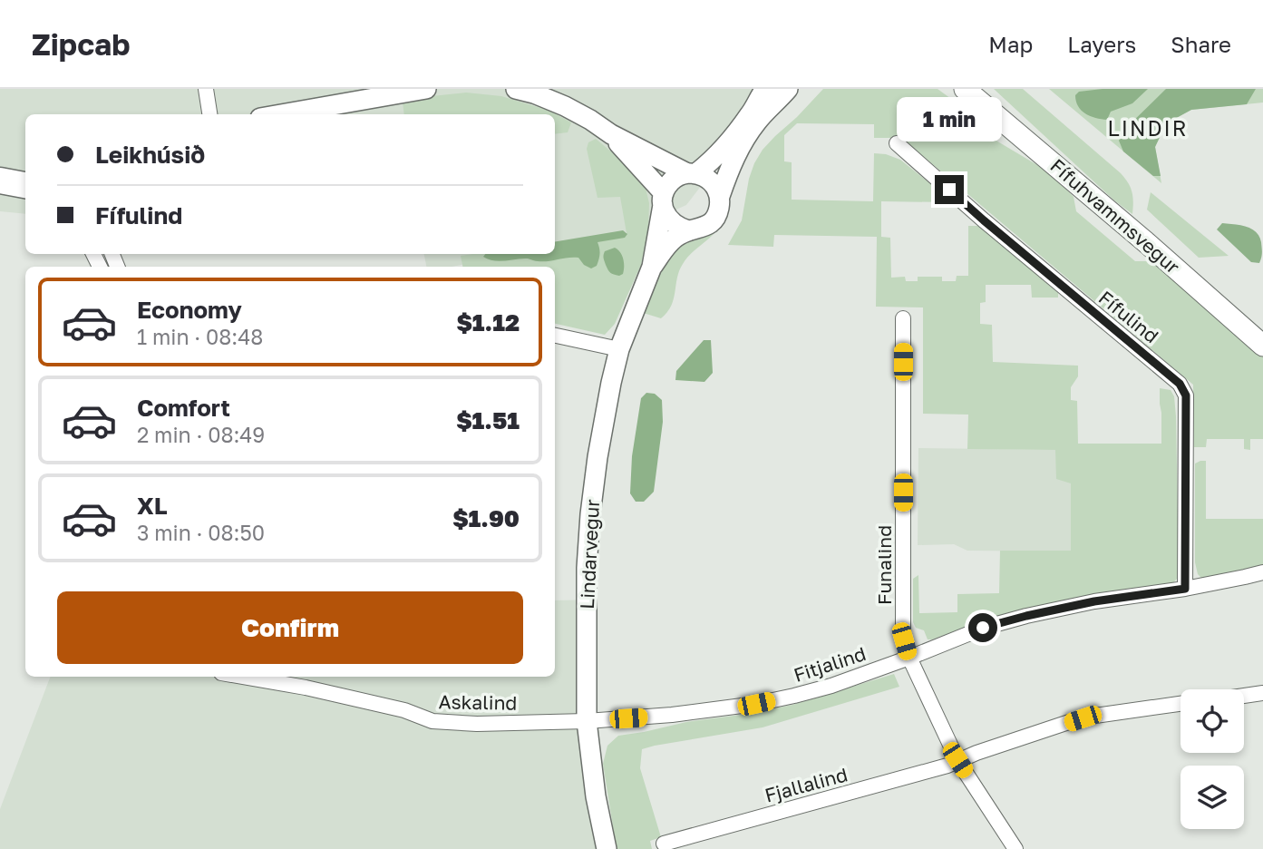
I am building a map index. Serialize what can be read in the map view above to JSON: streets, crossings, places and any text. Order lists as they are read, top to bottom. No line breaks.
{"streets":{"main road":["Fífuhvammsvegur"],"street":["Fífulind","Lindarvegur","Funalind","Fitjalind","Askalind","Fjallalind"]},"crossings":[["Fífulind","Fitjalind"],["Lindarvegur","Fitjalind"],["Lindarvegur","Askalind"],["Funalind","Fitjalind"],["Fitjalind","Askalind"]],"districts":["LINDIR"],"page":{"header":"Zipcab","nav":["Map","Layers","Share"],"bubble":"1 min","banner":["Leikhúsið","Fífulind"],"list":[{"name":"Economy","note":"1 min · 08:48","value":"$1.12"},{"name":"Comfort","note":"2 min · 08:49","value":"$1.51"},{"name":"XL","note":"3 min · 08:50","value":"$1.90"}],"buttons":"Confirm"}}
